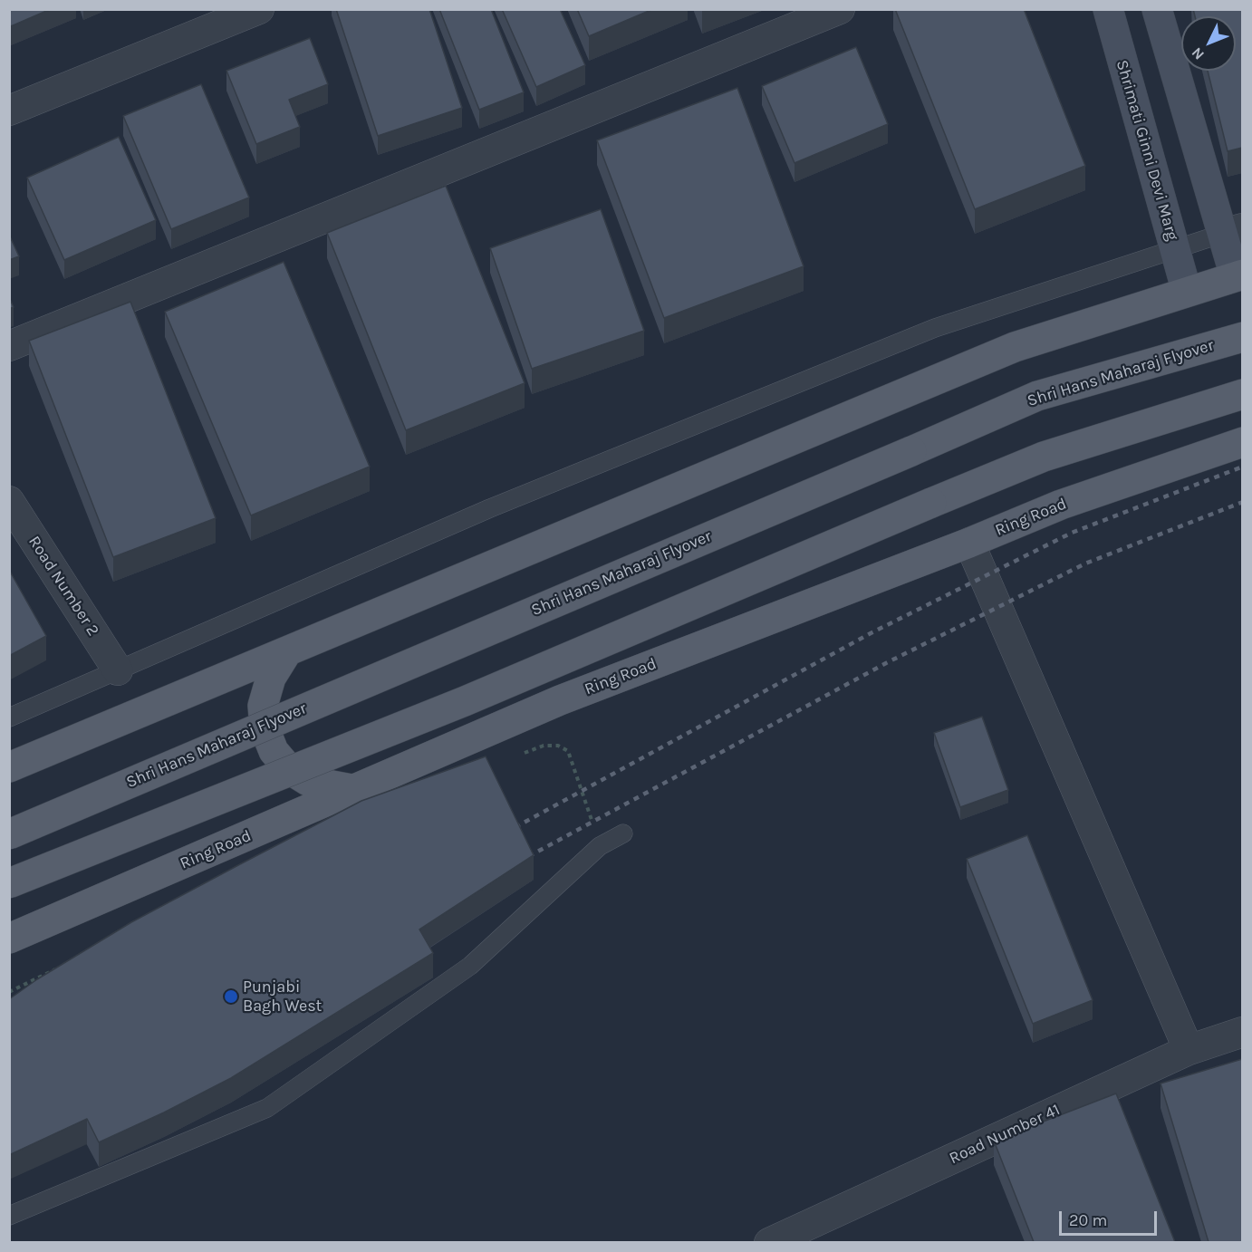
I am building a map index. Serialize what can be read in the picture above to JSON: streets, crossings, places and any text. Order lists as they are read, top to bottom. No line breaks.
{"streets":{"main road":["Shri Hans Maharaj Flyover","Ring Road"],"street":["Shrimati Ginni Devi Marg","Road Number 2","Road Number 41"]},"places":["Punjabi Bagh West"],"scale_bar":"20 m","north":"bottom left"}
